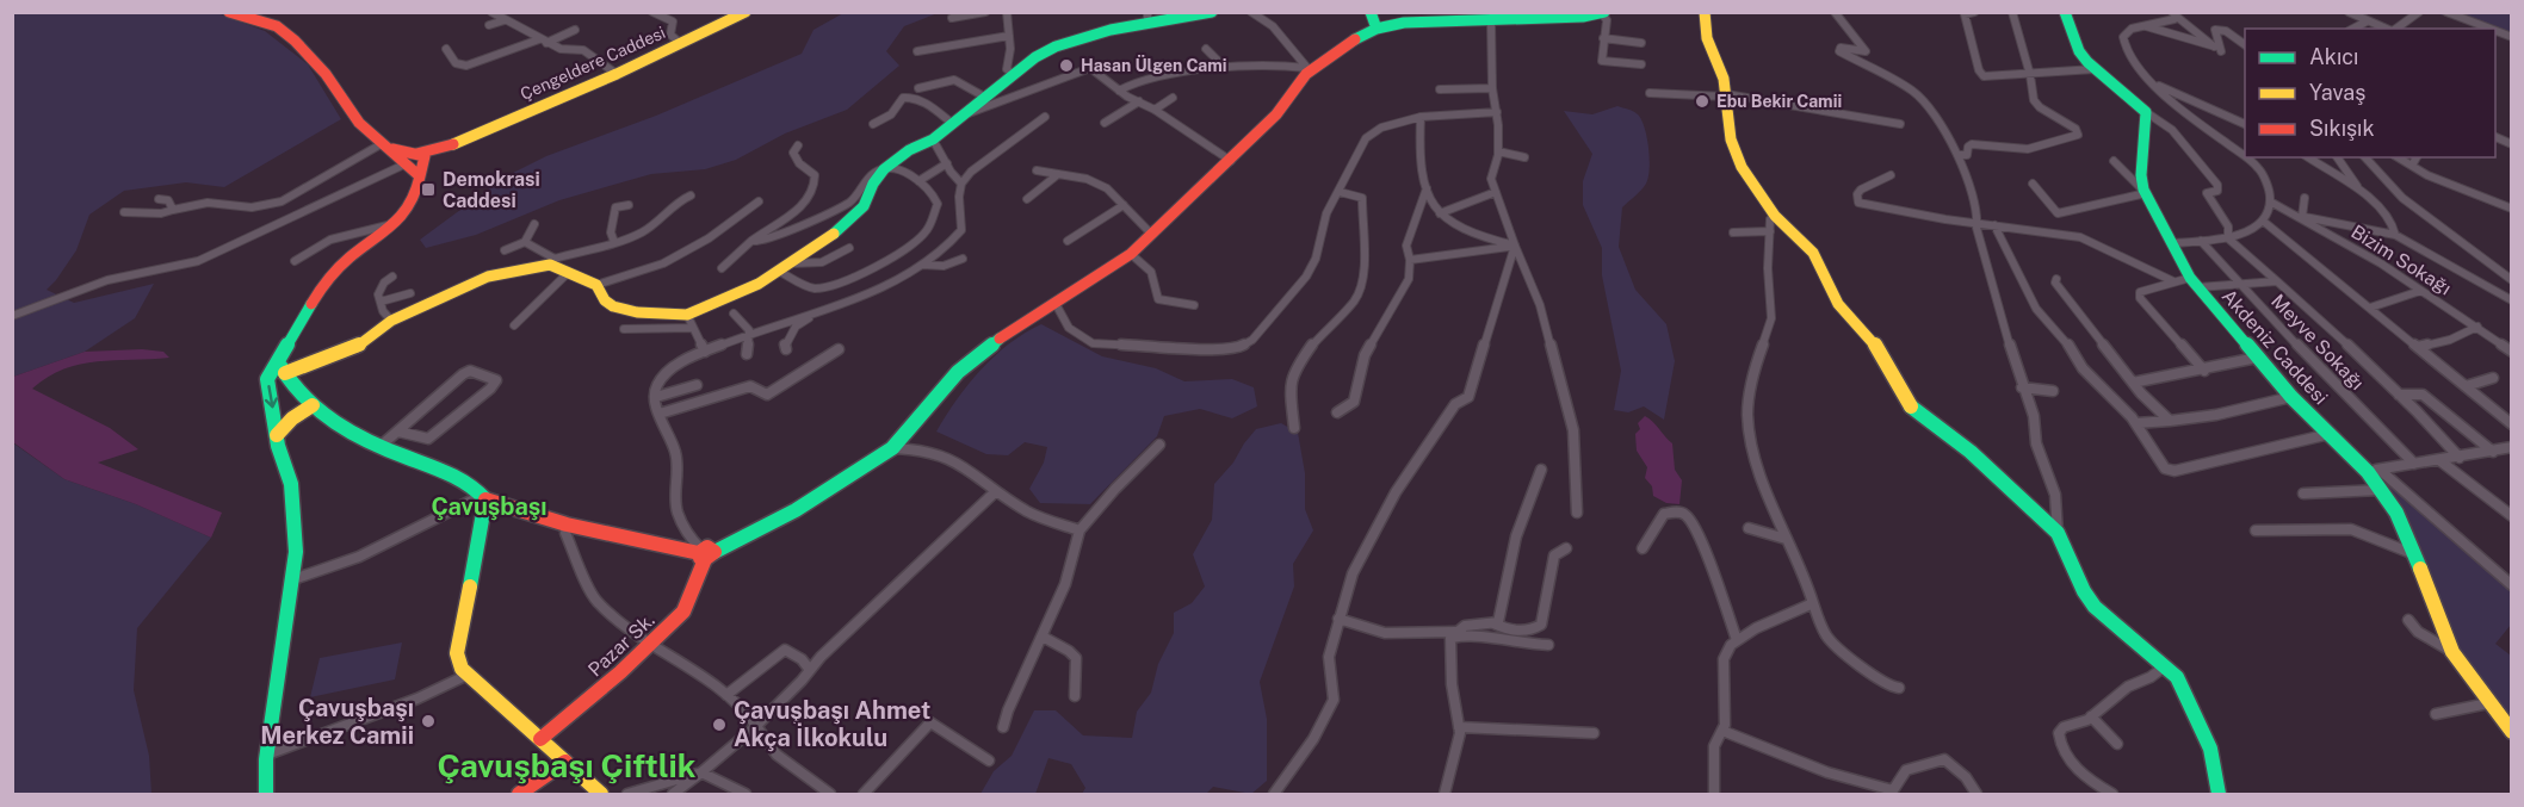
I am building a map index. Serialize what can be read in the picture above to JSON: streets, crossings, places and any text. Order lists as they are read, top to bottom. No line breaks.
{"streets":{"street":["Çengeldere Caddesi","Bizim Sokağı","Meyve Sokağı","Akdeniz Caddesi","Pazar Sk."]},"districts":["Çavuşbaşı","Çavuşbaşı Çiftlik"],"places":{"other":["Hasan Ülgen Cami","Ebu Bekir Camii","Çavuşbaşı Merkez Camii","Çavuşbaşı Ahmet Akça İlkokulu"],"transit":["Demokrasi Caddesi"]},"legend":["Akıcı","Yavaş","Sıkışık"]}
